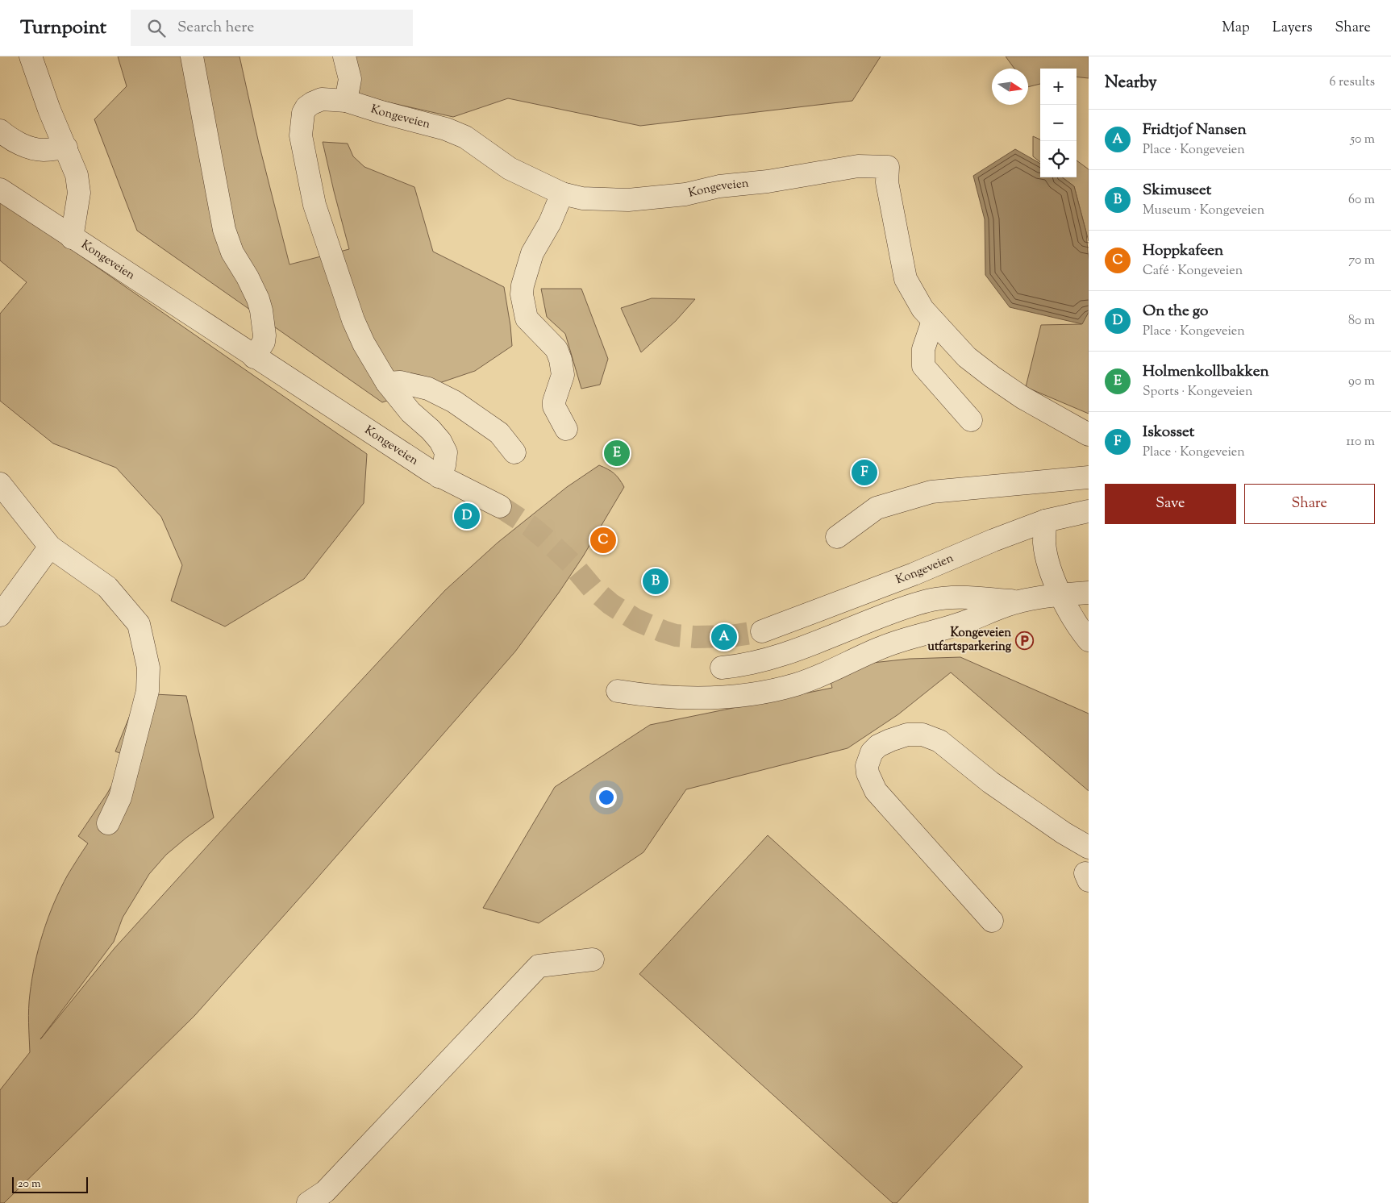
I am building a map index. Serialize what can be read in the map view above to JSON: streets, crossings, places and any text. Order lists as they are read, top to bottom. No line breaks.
{"streets":{"street":["Kongeveien"]},"places":{"parking":["Kongeveien utfartsparkering"]},"scale_bar":"20 m","north":"right","page":{"header":"Turnpoint","search":"Search here","nav":["Map","Layers","Share"],"heading":["Nearby","6 results"],"map_buttons":["+","−"],"list":[{"mark":"A","name":"Fridtjof Nansen","note":"Place · Kongeveien","value":"50 m"},{"mark":"B","name":"Skimuseet","note":"Museum · Kongeveien","value":"60 m"},{"mark":"C","name":"Hoppkafeen","note":"Café · Kongeveien","value":"70 m"},{"mark":"D","name":"On the go","note":"Place · Kongeveien","value":"80 m"},{"mark":"E","name":"Holmenkollbakken","note":"Sports · Kongeveien","value":"90 m"},{"mark":"F","name":"Iskosset","note":"Place · Kongeveien","value":"110 m"}],"pins":["E","F","D","C","B","A"],"buttons":["Save","Share"],"scale":"20 m"}}
